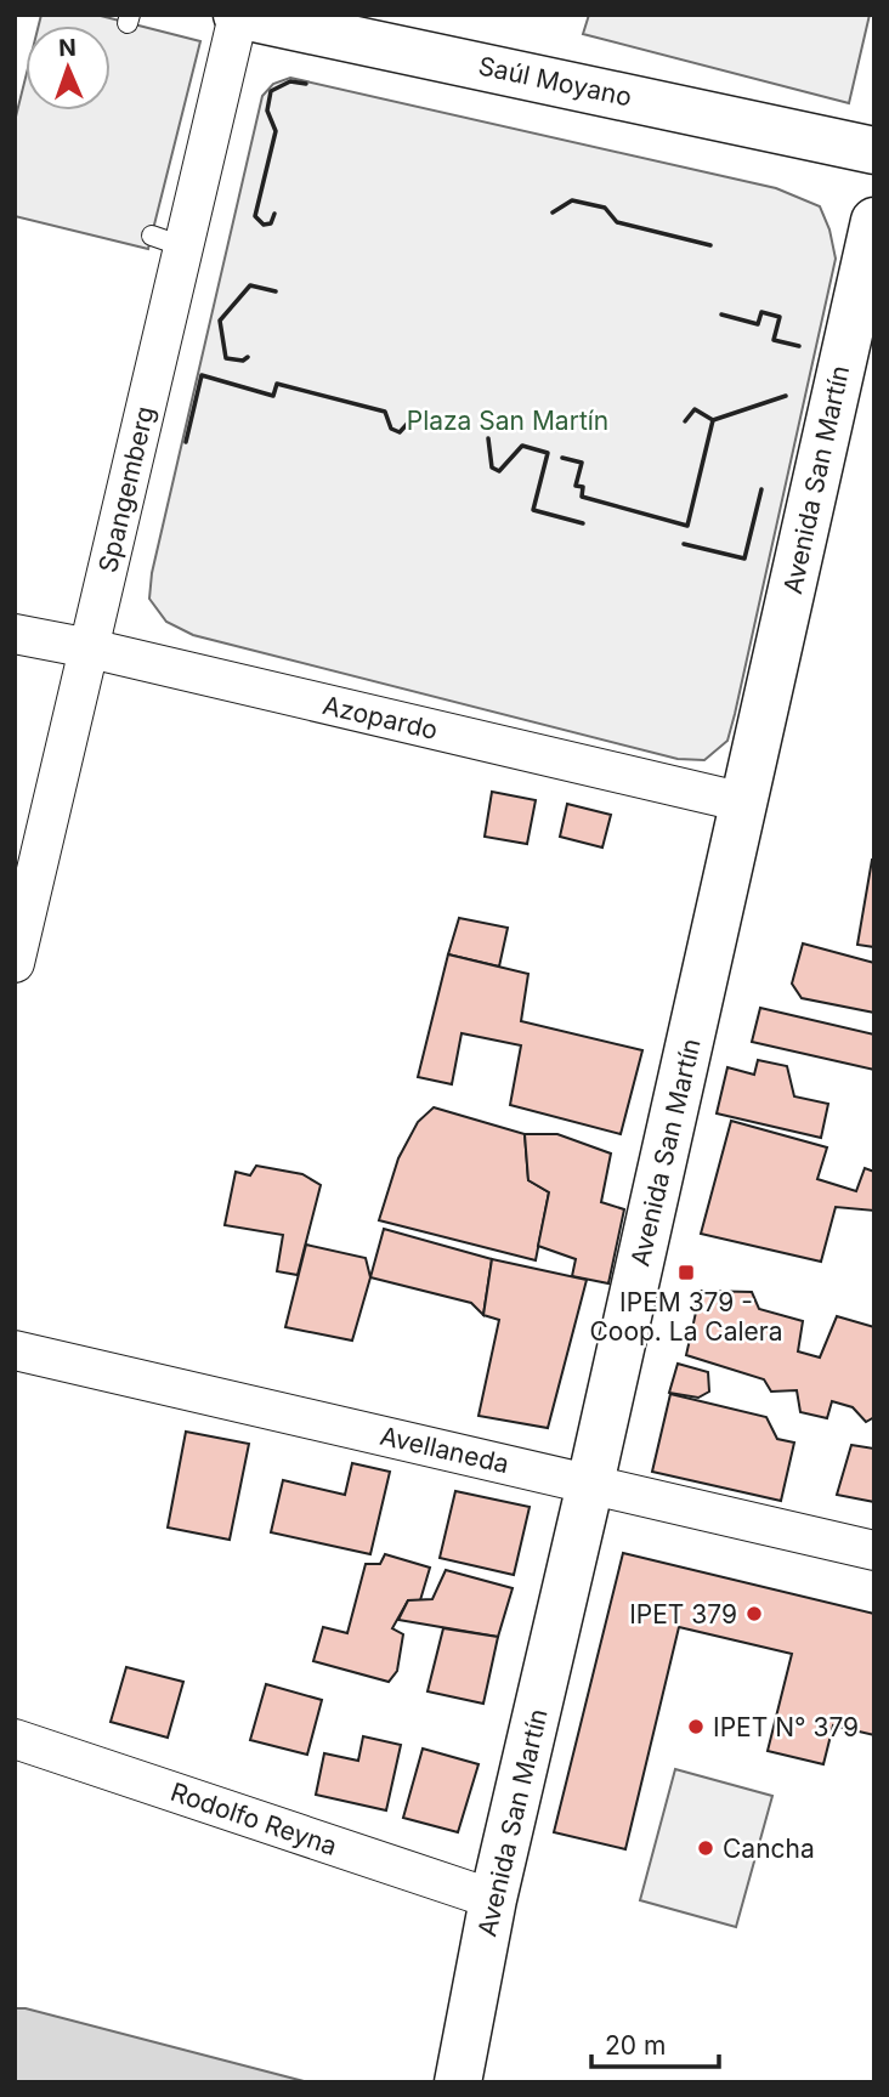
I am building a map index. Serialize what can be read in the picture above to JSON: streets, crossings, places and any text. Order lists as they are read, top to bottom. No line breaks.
{"streets":{"street":["Saúl Moyano","Avenida San Martín","Spangemberg","Azopardo","Avellaneda","Rodolfo Reyna"]},"crossings":[["Saúl Moyano","Spangemberg"],["Avenida San Martín","Azopardo"],["Avenida San Martín","Avellaneda"],["Avenida San Martín","Rodolfo Reyna"],["Spangemberg","Azopardo"]],"parks":["Plaza San Martín"],"places":{"transit":["IPEM 379 - Coop. La Calera"],"other":["IPET 379","IPET N° 379","Cancha"]},"scale_bar":"20 m","north":"top"}
